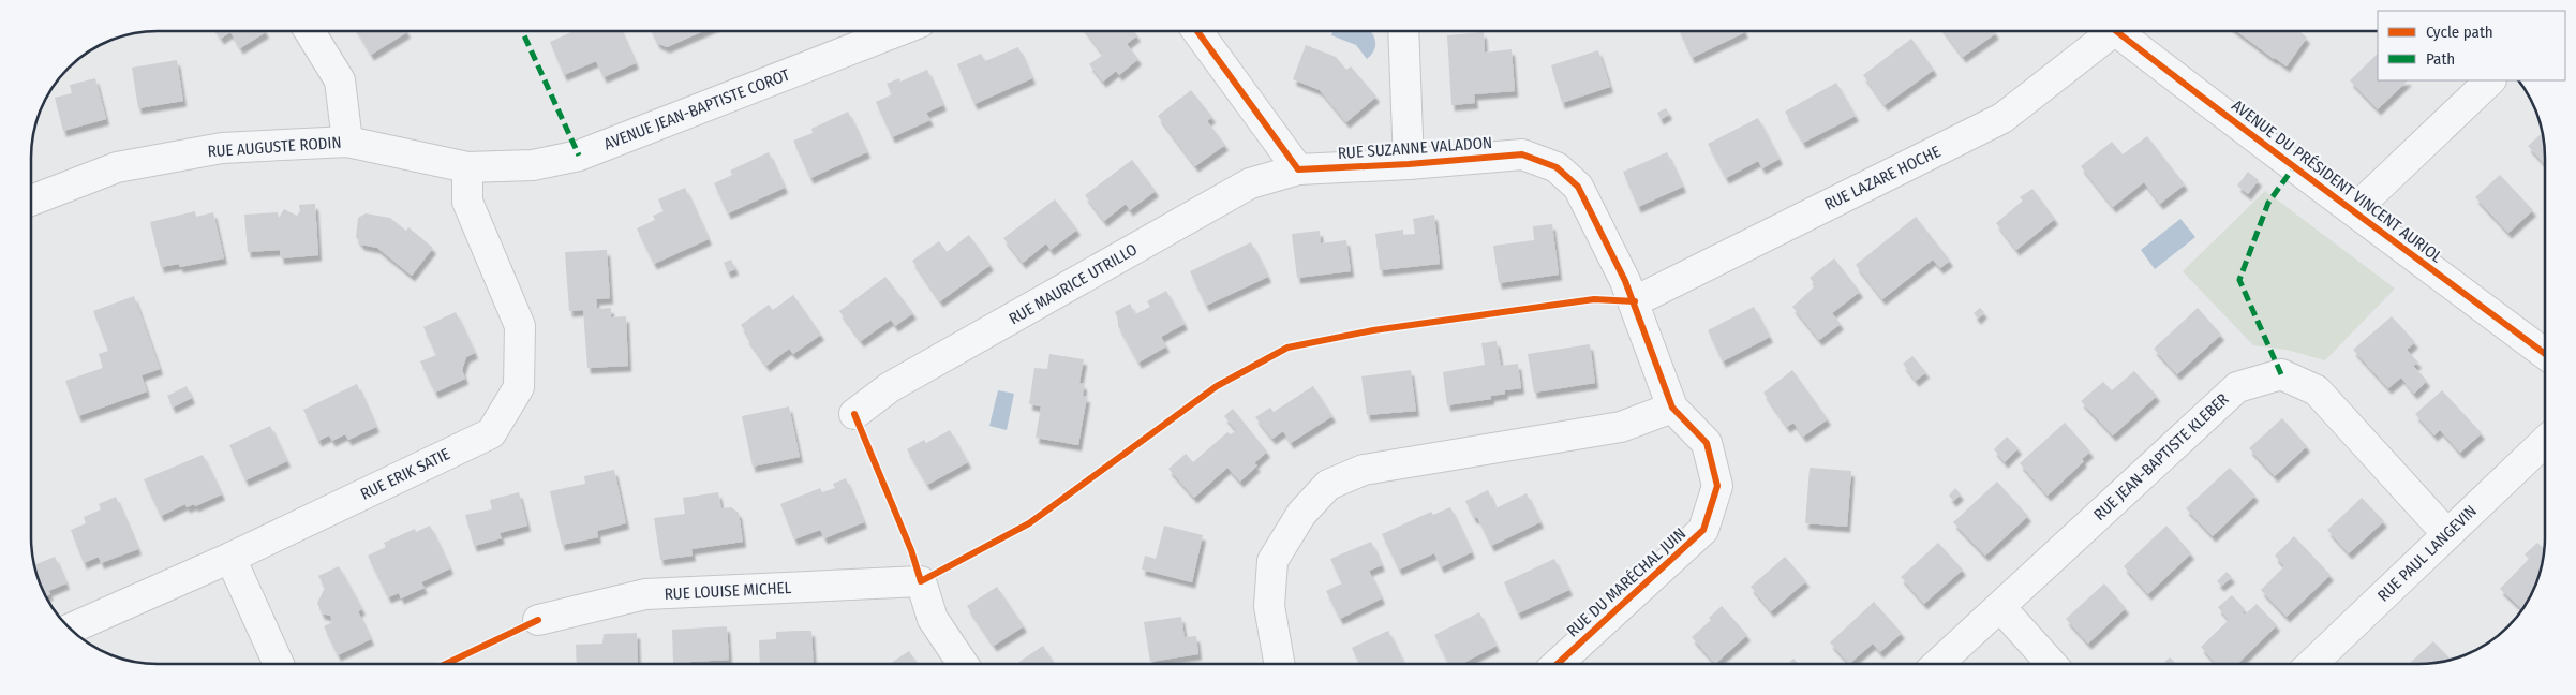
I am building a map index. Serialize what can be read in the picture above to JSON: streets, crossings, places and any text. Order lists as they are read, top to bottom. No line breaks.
{"streets":{"street":["AVENUE JEAN-BAPTISTE COROT","RUE AUGUSTE RODIN","RUE SUZANNE VALADON","RUE LAZARE HOCHE","AVENUE DU PRÉSIDENT VINCENT AURIOL","RUE MAURICE UTRILLO","RUE JEAN-BAPTISTE KLEBER","RUE ERIK SATIE","RUE PAUL LANGEVIN","RUE DU MARÉCHAL JUIN","RUE LOUISE MICHEL"]},"crossings":[["AVENUE JEAN-BAPTISTE COROT","RUE AUGUSTE RODIN"],["AVENUE JEAN-BAPTISTE COROT","RUE ERIK SATIE"],["RUE AUGUSTE RODIN","RUE ERIK SATIE"],["RUE SUZANNE VALADON","RUE LAZARE HOCHE"],["RUE SUZANNE VALADON","RUE MAURICE UTRILLO"],["RUE SUZANNE VALADON","RUE DU MARÉCHAL JUIN"],["RUE LAZARE HOCHE","RUE DU MARÉCHAL JUIN"],["RUE JEAN-BAPTISTE KLEBER","RUE PAUL LANGEVIN"]],"legend":["Cycle path","Path"]}
